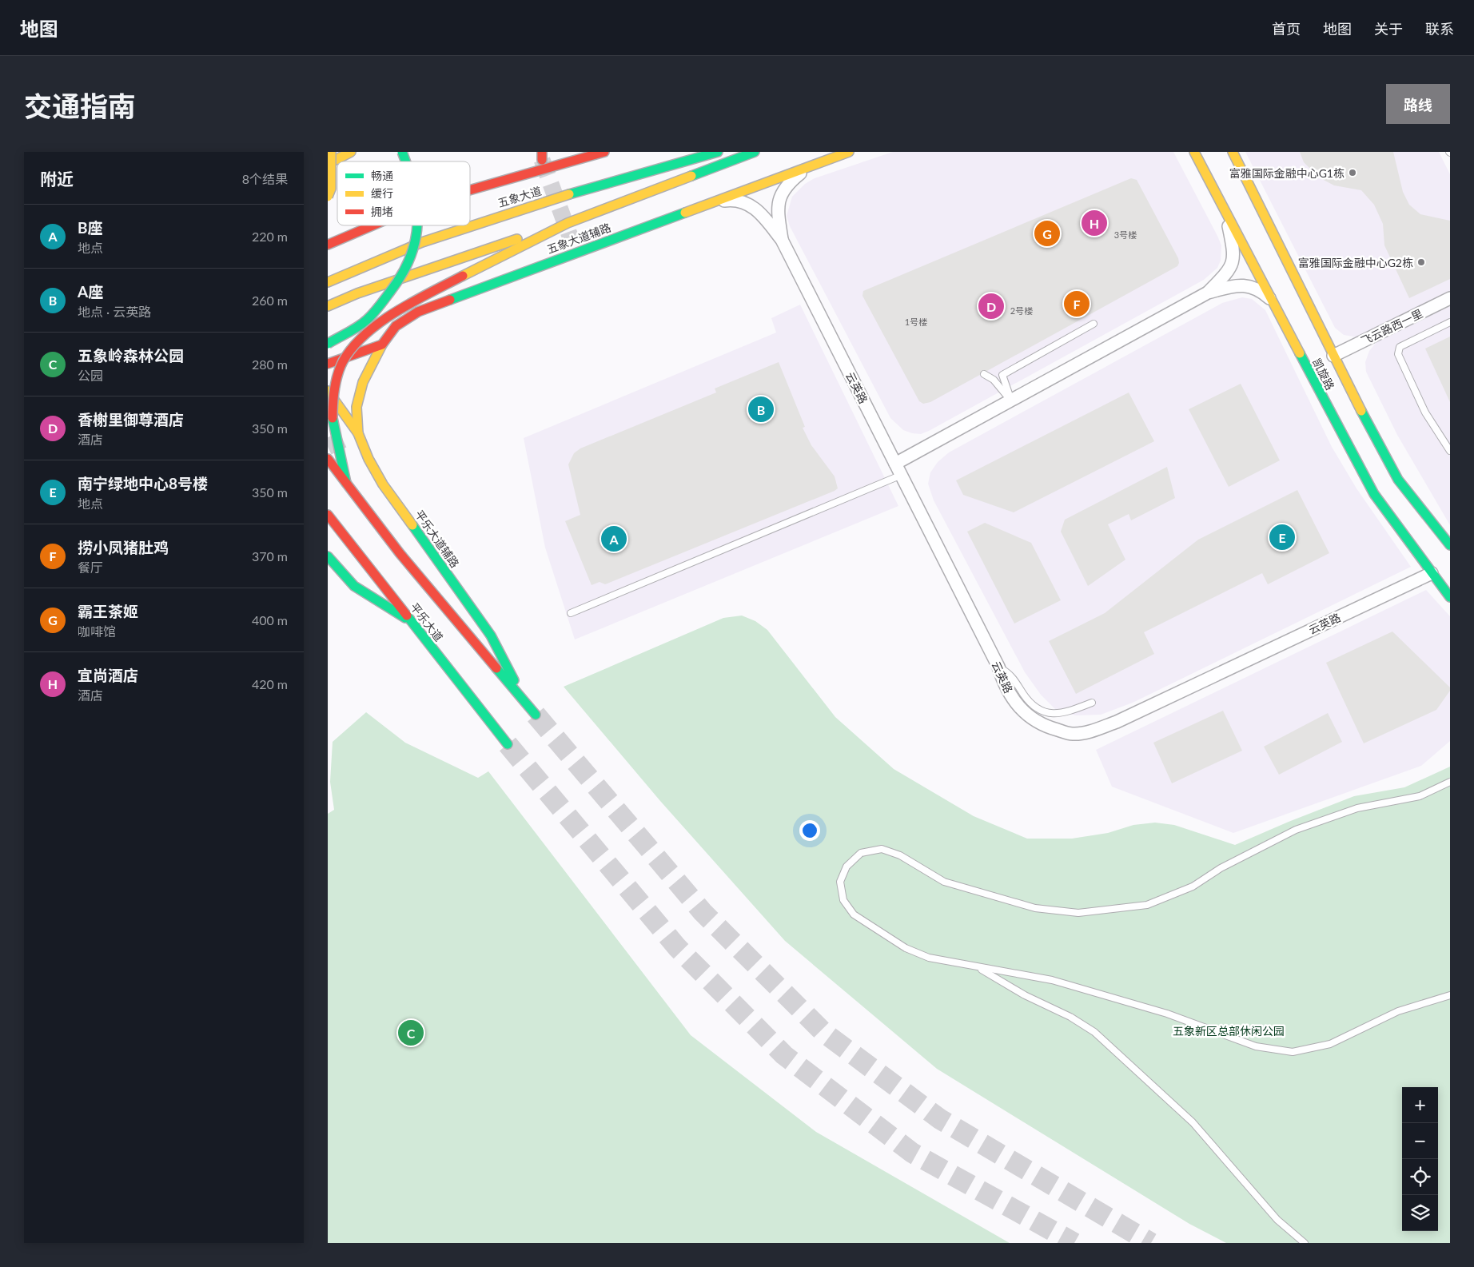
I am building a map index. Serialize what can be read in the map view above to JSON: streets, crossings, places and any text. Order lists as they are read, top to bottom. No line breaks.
{"streets":{"main road":["五象大道","五象大道辅路","凯旋路","平乐大道辅路","平乐大道"],"street":["飞云路西一里","云英路"]},"crossings":[["五象大道辅路","平乐大道辅路"],["飞云路西一里","凯旋路"],["凯旋路","云英路"]],"parks":["五象新区总部休闲公园"],"places":["富雅国际金融中心G1栋","富雅国际金融中心G2栋"],"house_numbers":["3号楼","2号楼","1号楼"],"legend":["畅通","缓行","拥堵"],"page":{"header":"地图","nav":["首页","地图","关于","联系"],"title":"交通指南","buttons":"路线","heading":["附近","8个结果"],"list":[{"mark":"A","name":"B座","note":"地点","value":"220 m"},{"mark":"B","name":"A座","note":"地点 · 云英路","value":"260 m"},{"mark":"C","name":"五象岭森林公园","note":"公园","value":"280 m"},{"mark":"D","name":"香榭里御尊酒店","note":"酒店","value":"350 m"},{"mark":"E","name":"南宁绿地中心8号楼","note":"地点","value":"350 m"},{"mark":"F","name":"捞小凤猪肚鸡","note":"餐厅","value":"370 m"},{"mark":"G","name":"霸王茶姬","note":"咖啡馆","value":"400 m"},{"mark":"H","name":"宜尚酒店","note":"酒店","value":"420 m"}],"pins":["H","G","F","D","B","E","A","C"],"map_buttons":["+","−"]}}
